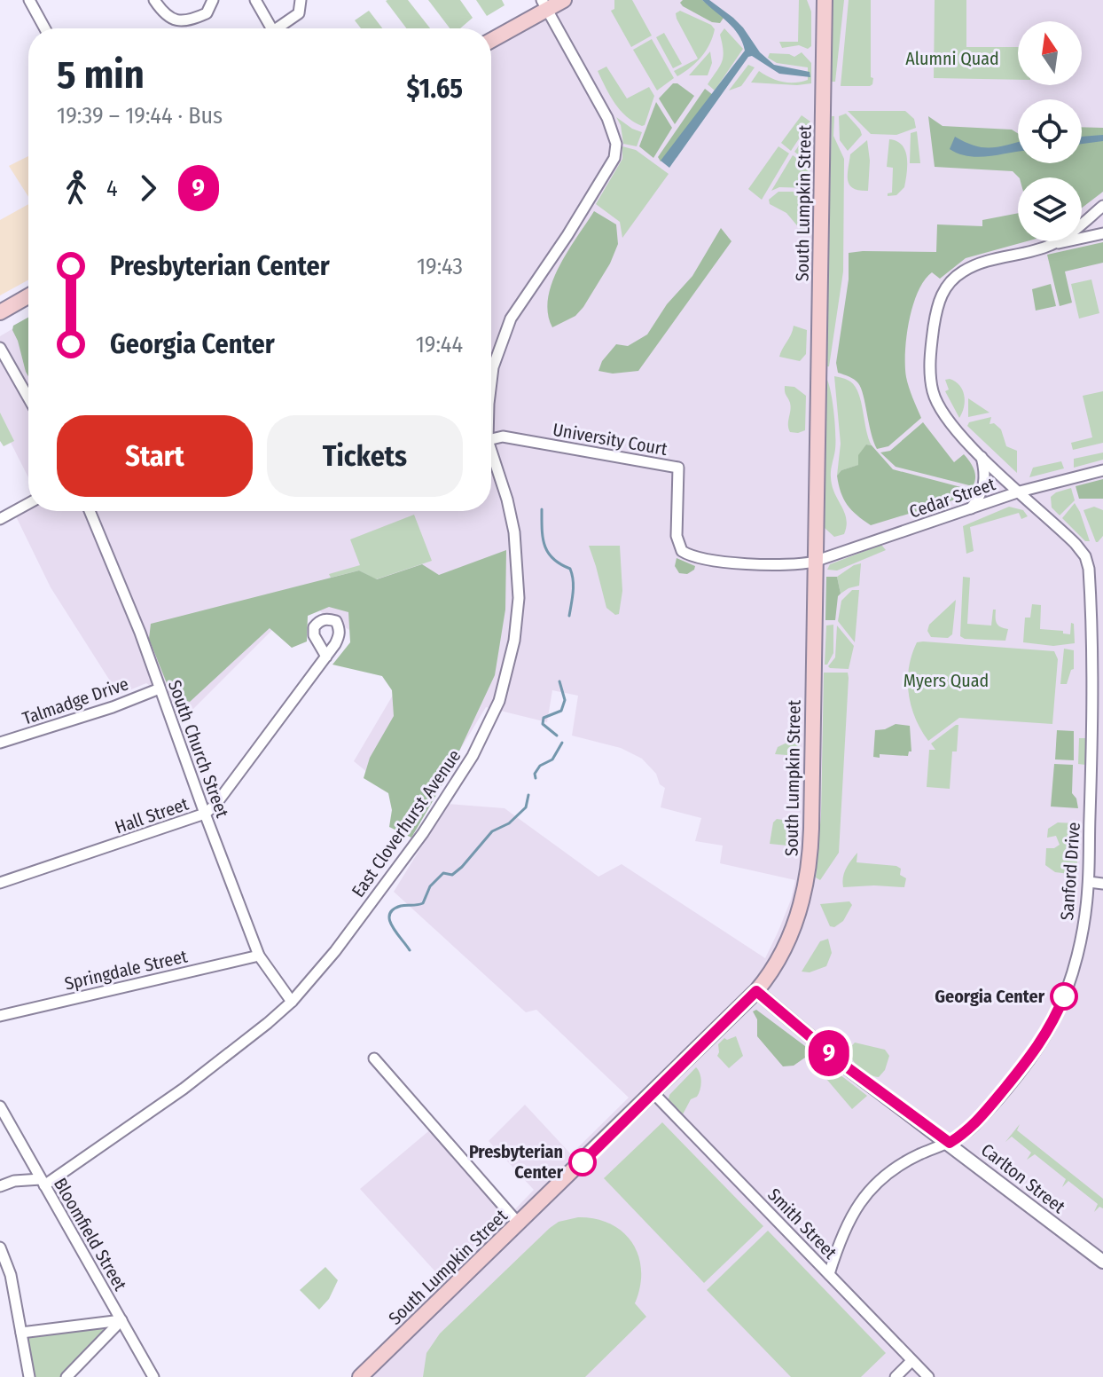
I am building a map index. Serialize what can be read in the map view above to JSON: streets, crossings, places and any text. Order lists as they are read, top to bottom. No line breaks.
{"streets":{"main road":["South Lumpkin Street"],"street":["University Court","Cedar Street","Talmadge Drive","South Church Street","Hall Street","East Cloverhurst Avenue","Sanford Drive","Springdale Street","Carlton Street","Smith Street","Bloomfield Street"]},"crossings":[["South Lumpkin Street","University Court"],["South Lumpkin Street","Cedar Street"],["South Lumpkin Street","Carlton Street"],["South Lumpkin Street","Smith Street"],["University Court","Cedar Street"],["Cedar Street","Sanford Drive"],["Talmadge Drive","South Church Street"],["South Church Street","Hall Street"],["South Church Street","East Cloverhurst Avenue"],["South Church Street","Springdale Street"],["East Cloverhurst Avenue","Bloomfield Street"],["Sanford Drive","Carlton Street"],["Sanford Drive","Smith Street"]],"parks":["Alumni Quad","Myers Quad"],"places":["Georgia Center","Presbyterian Center"],"lines":["bus line 9"],"north":"top","page":{"on_map":"9","heading":["5 min","19:39 – 19:44 · Bus","$1.65"],"legs":["4","9"],"list":[{"name":"Presbyterian Center","value":"19:43"},{"name":"Georgia Center","value":"19:44"}],"buttons":["Start","Tickets"]}}
